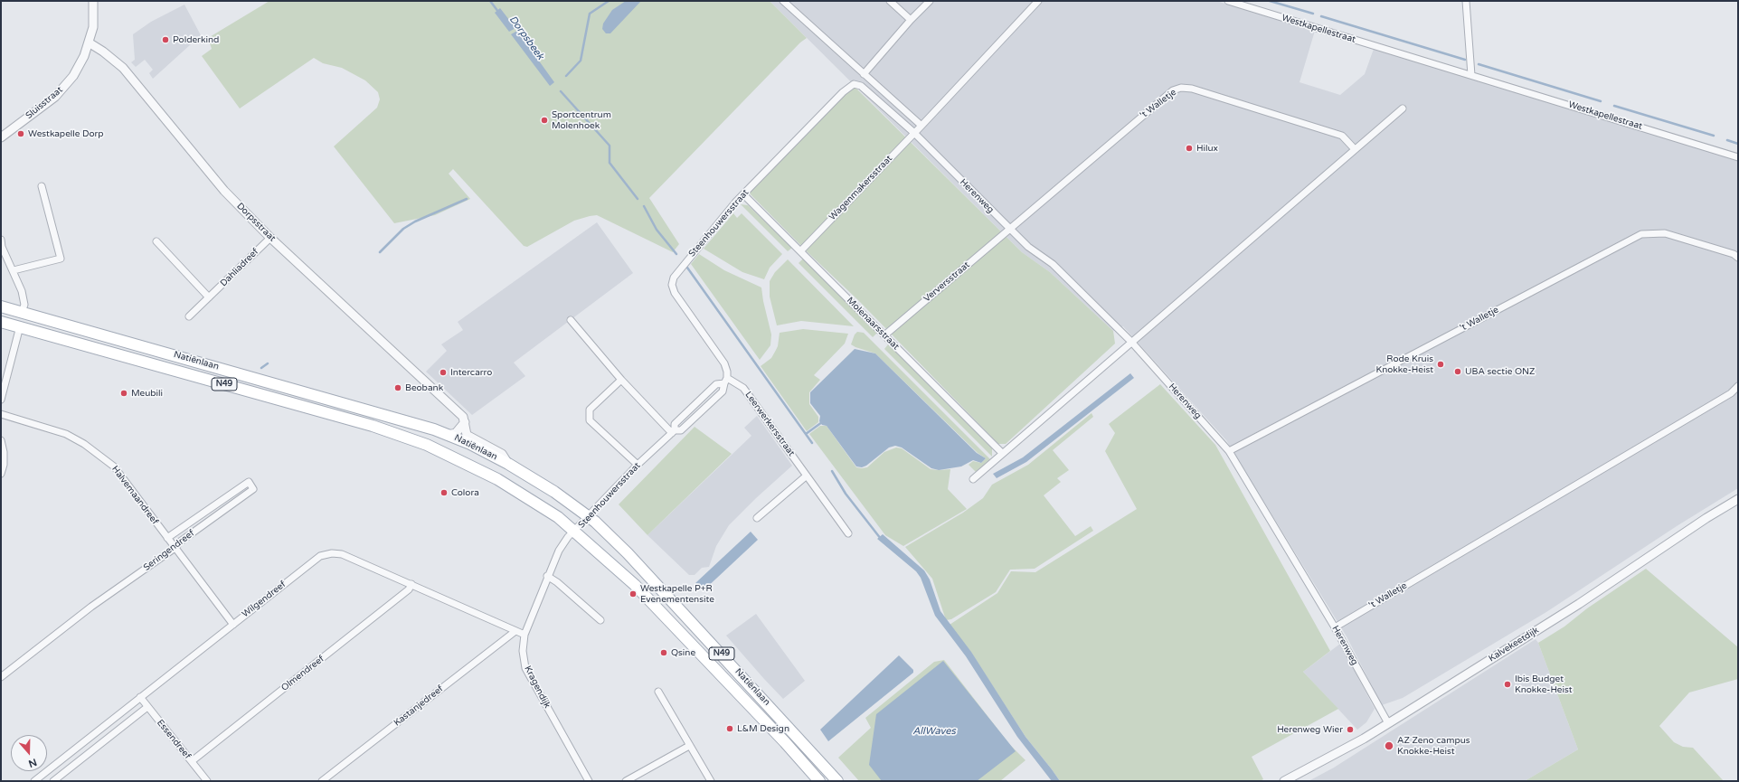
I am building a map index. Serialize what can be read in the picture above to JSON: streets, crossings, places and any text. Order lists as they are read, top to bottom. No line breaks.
{"streets":{"main road":["Natiënlaan","N49"],"street":["Westkapellestraat","Sluisstraat","'t Walletje","Wagenmakersstraat","Herenweg","Dorpsstraat","Steenhouwersstraat","Dahliadreef","Verversstraat","Molenaarsstraat","Leerwerkersstraat","Halvemaandreef","Seringendreef","Wilgendreef","Kalvekeetdijk","Olmendreef","Kragendijk","Kastanjedreef","Essendreef"]},"crossings":[["Sluisstraat","Dorpsstraat"],["'t Walletje","Herenweg"],["'t Walletje","Verversstraat"],["Wagenmakersstraat","Herenweg"],["Wagenmakersstraat","Molenaarsstraat"],["Herenweg","Steenhouwersstraat"],["Herenweg","Verversstraat"],["Herenweg","Kalvekeetdijk"],["Dorpsstraat","Dahliadreef"],["Dorpsstraat","Natiënlaan"],["Steenhouwersstraat","Molenaarsstraat"],["Steenhouwersstraat","Natiënlaan"],["Steenhouwersstraat","Leerwerkersstraat"],["Steenhouwersstraat","Kragendijk"],["Verversstraat","Molenaarsstraat"],["Natiënlaan","Kragendijk"],["Halvemaandreef","Seringendreef"],["Halvemaandreef","Wilgendreef"],["Wilgendreef","Olmendreef"],["Wilgendreef","Kragendijk"],["Wilgendreef","Kastanjedreef"],["Wilgendreef","Essendreef"],["Olmendreef","Essendreef"]],"water":["Dorpsbeek","AllWaves"],"places":["Polderkind","Sportcentrum Molenhoek","Westkapelle Dorp","Hilux","Rode Kruis Knokke-Heist","UBA sectie ONZ","Intercarro","Beobank","Meubili","Colora","Westkapelle P+R Evenementensite","Qsine","Ibis Budget Knokke-Heist","L&M Design","Herenweg Wier","AZ Zeno campus Knokke-Heist"],"north":"bottom"}
